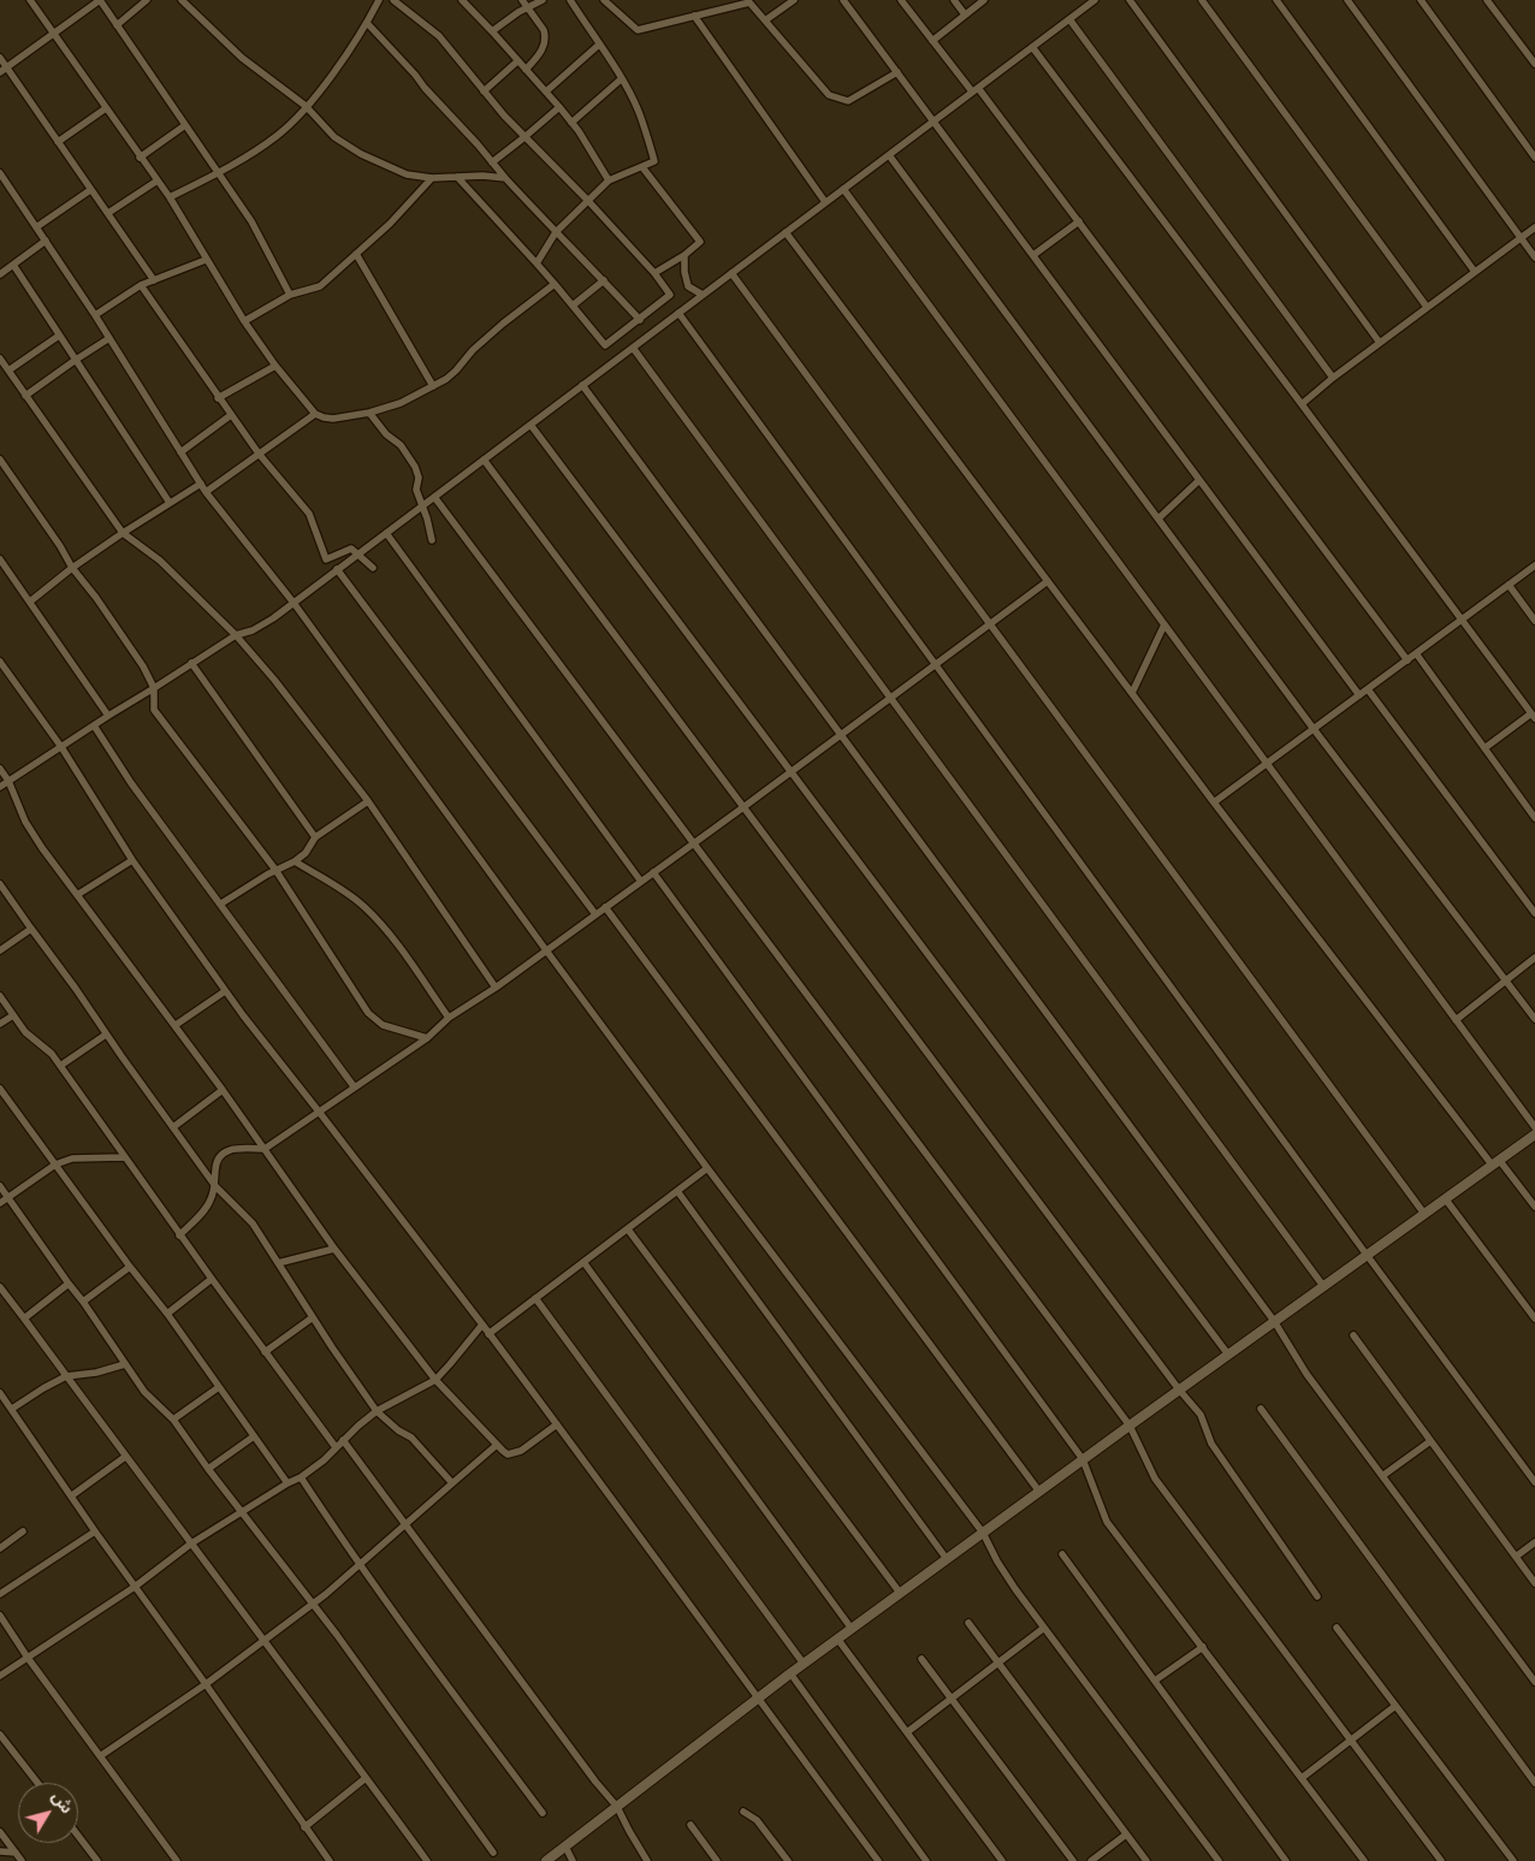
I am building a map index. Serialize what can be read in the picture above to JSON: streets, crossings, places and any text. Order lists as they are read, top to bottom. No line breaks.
{"north":"top right"}
